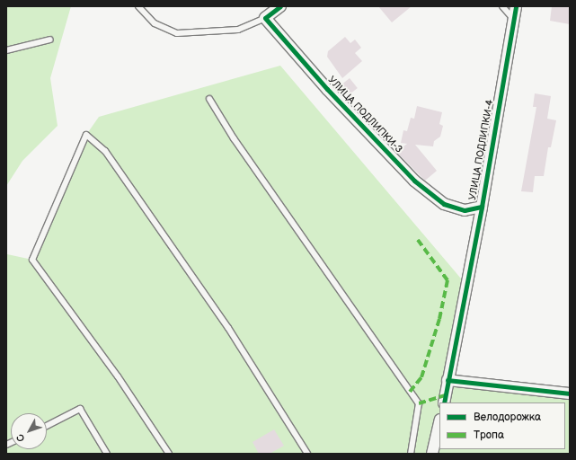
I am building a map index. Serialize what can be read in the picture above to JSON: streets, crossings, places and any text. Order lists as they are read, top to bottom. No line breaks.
{"streets":{"street":["УЛИЦА ПОДЛИПКИ-3","УЛИЦА ПОДЛИПКИ-4"]},"crossings":[["УЛИЦА ПОДЛИПКИ-3","УЛИЦА ПОДЛИПКИ-4"]],"legend":["Велодорожка","Тропа"],"north":"bottom left"}
